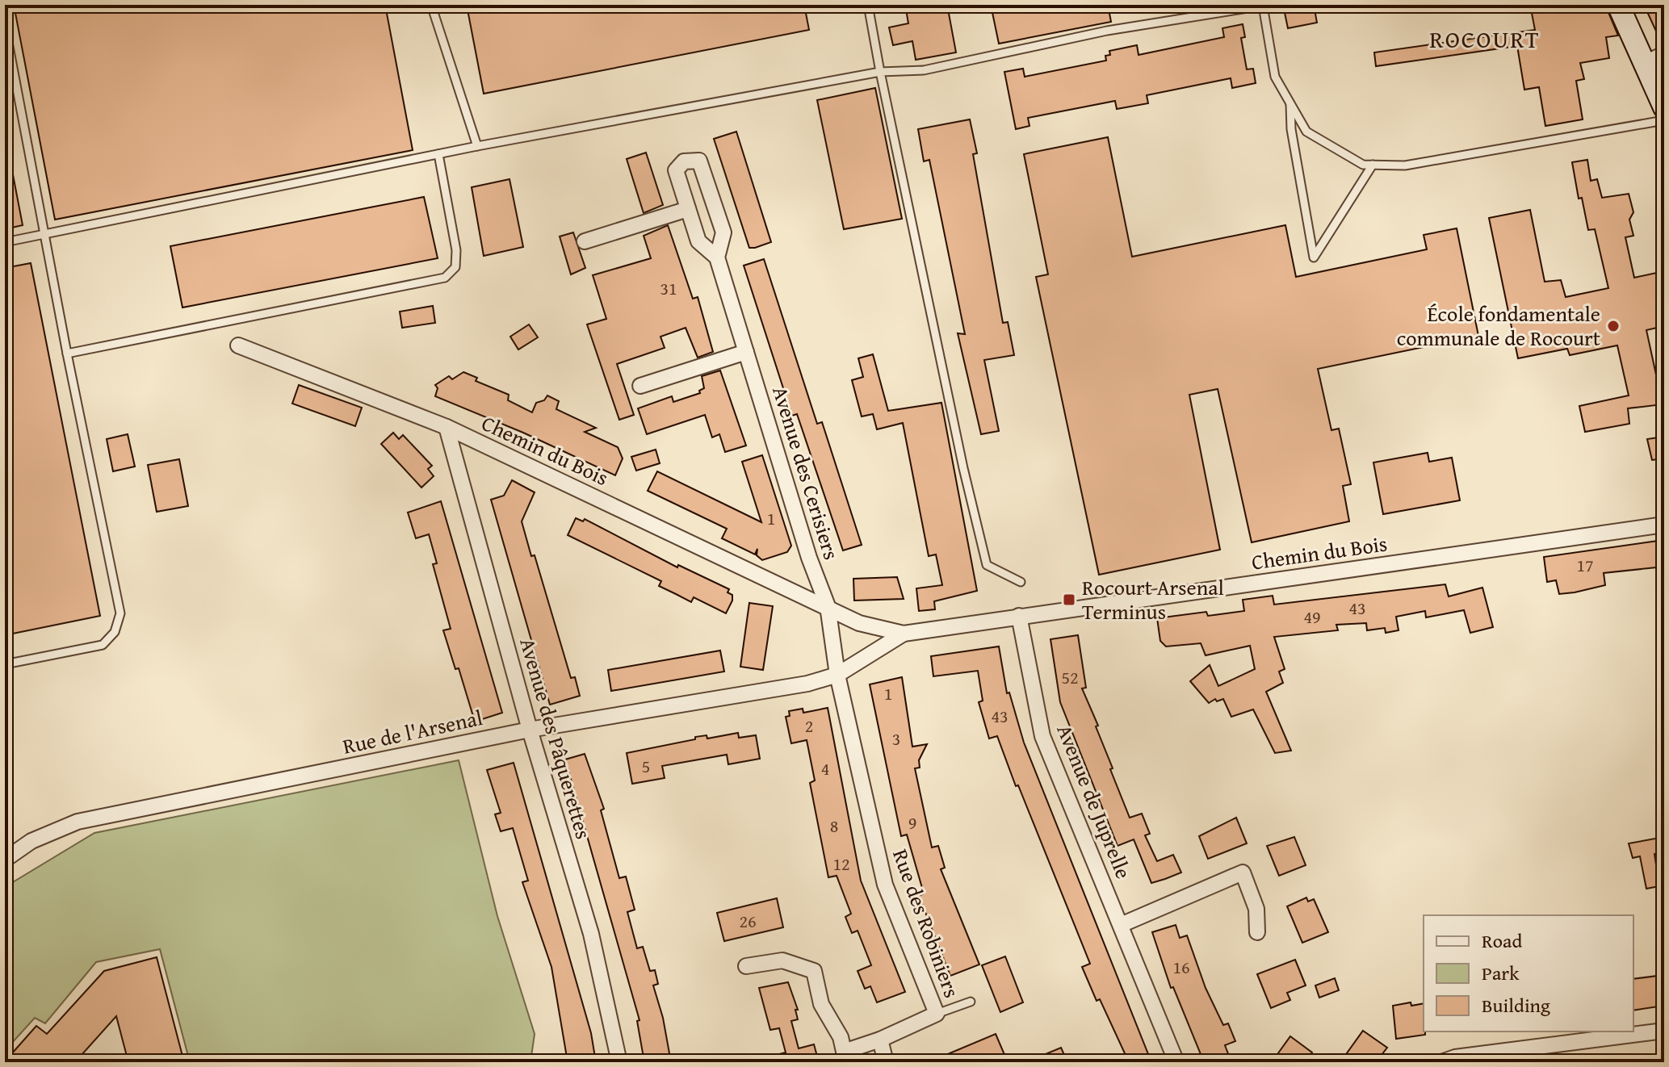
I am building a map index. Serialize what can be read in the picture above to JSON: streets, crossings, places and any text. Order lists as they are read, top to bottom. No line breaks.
{"streets":{"street":["Chemin du Bois","Avenue des Cerisiers","Rue de l'Arsenal","Avenue des Pâquerettes","Avenue de Juprelle","Rue des Robiniers"]},"crossings":[["Chemin du Bois","Avenue des Cerisiers"],["Chemin du Bois","Rue de l'Arsenal"],["Chemin du Bois","Avenue des Pâquerettes"],["Chemin du Bois","Avenue de Juprelle"],["Chemin du Bois","Rue des Robiniers"],["Rue de l'Arsenal","Avenue des Pâquerettes"],["Rue de l'Arsenal","Rue des Robiniers"]],"districts":["ROCOURT"],"places":{"other":["École fondamentale communale de Rocourt"],"transit":["Rocourt Arsenal Terminus"]},"house_numbers":["31","1","17","43","49","52","1","43","2","3","5","4","9","8","12","26","16"],"legend":["Road","Park","Building"]}
